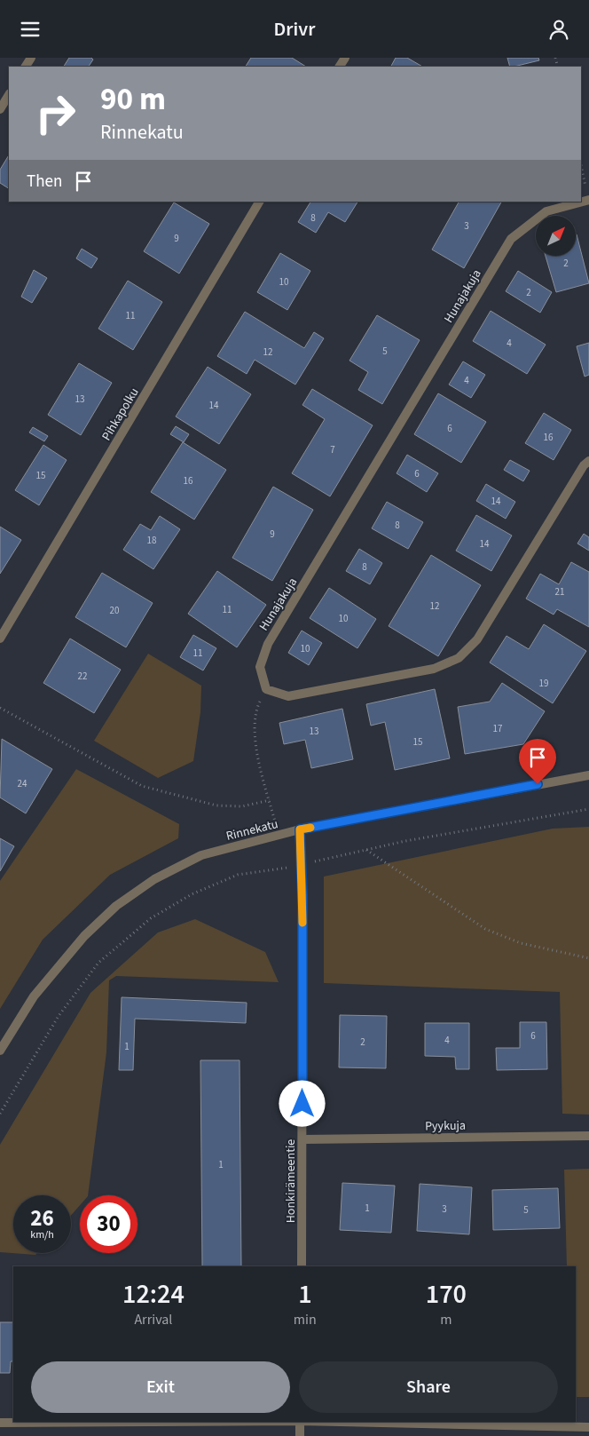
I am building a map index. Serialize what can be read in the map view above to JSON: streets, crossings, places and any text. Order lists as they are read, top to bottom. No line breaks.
{"streets":{"street":["Hunajakuja","Pihkapolku","Rinnekatu","Pyykuja","Honkirämeentie"]},"crossings":[["Rinnekatu","Honkirämeentie"],["Pyykuja","Honkirämeentie"]],"house_numbers":["8","3","9","2","10","2","11","4","5","12","4","13","14","6","16","7","6","15","16","14","8","9","18","14","8","21","12","11","20","10","10","11","22","19","17","13","15","24","6","4","2","1","1","1","3","5"],"north":"top right","page":{"header":"Drivr","turn":["90 m","Rinnekatu"],"then":"Then","speed":"26 km/h","limit":"30","eta":["12:24","Arrival","1","min","170","m"],"buttons":["Exit","Share"]}}
